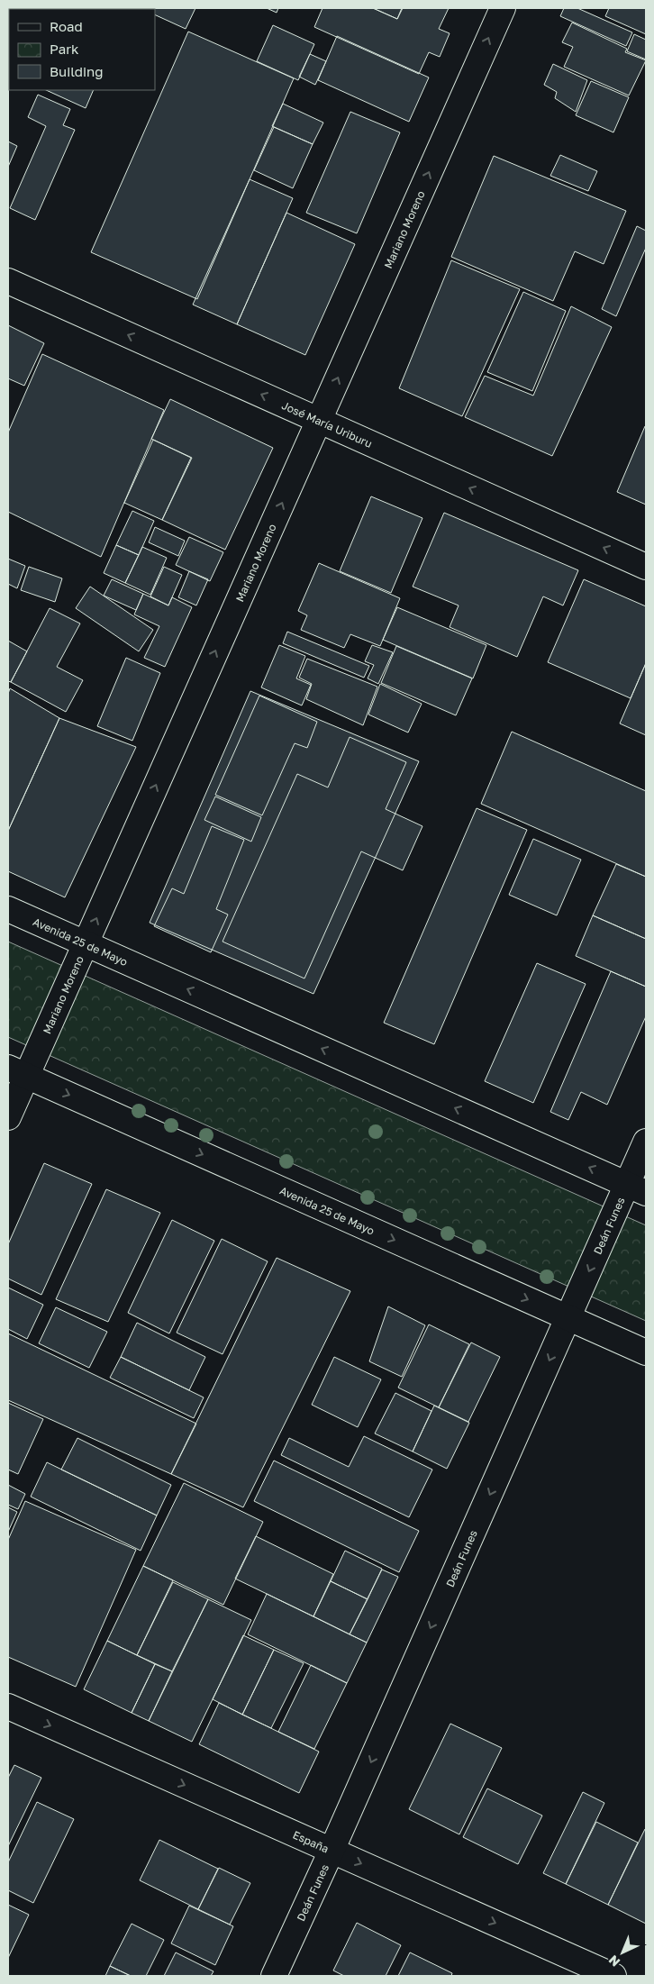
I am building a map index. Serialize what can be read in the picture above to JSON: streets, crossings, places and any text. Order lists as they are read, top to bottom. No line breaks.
{"streets":{"street":["Mariano Moreno","José María Uriburu","Avenida 25 de Mayo","Deán Funes","España"]},"crossings":[["Mariano Moreno","José María Uriburu"],["Mariano Moreno","Avenida 25 de Mayo"],["Avenida 25 de Mayo","Deán Funes"],["Deán Funes","España"]],"one_way":["Mariano Moreno","José María Uriburu","Deán Funes","España"],"legend":["Road","Park","Building"],"north":"bottom left"}
